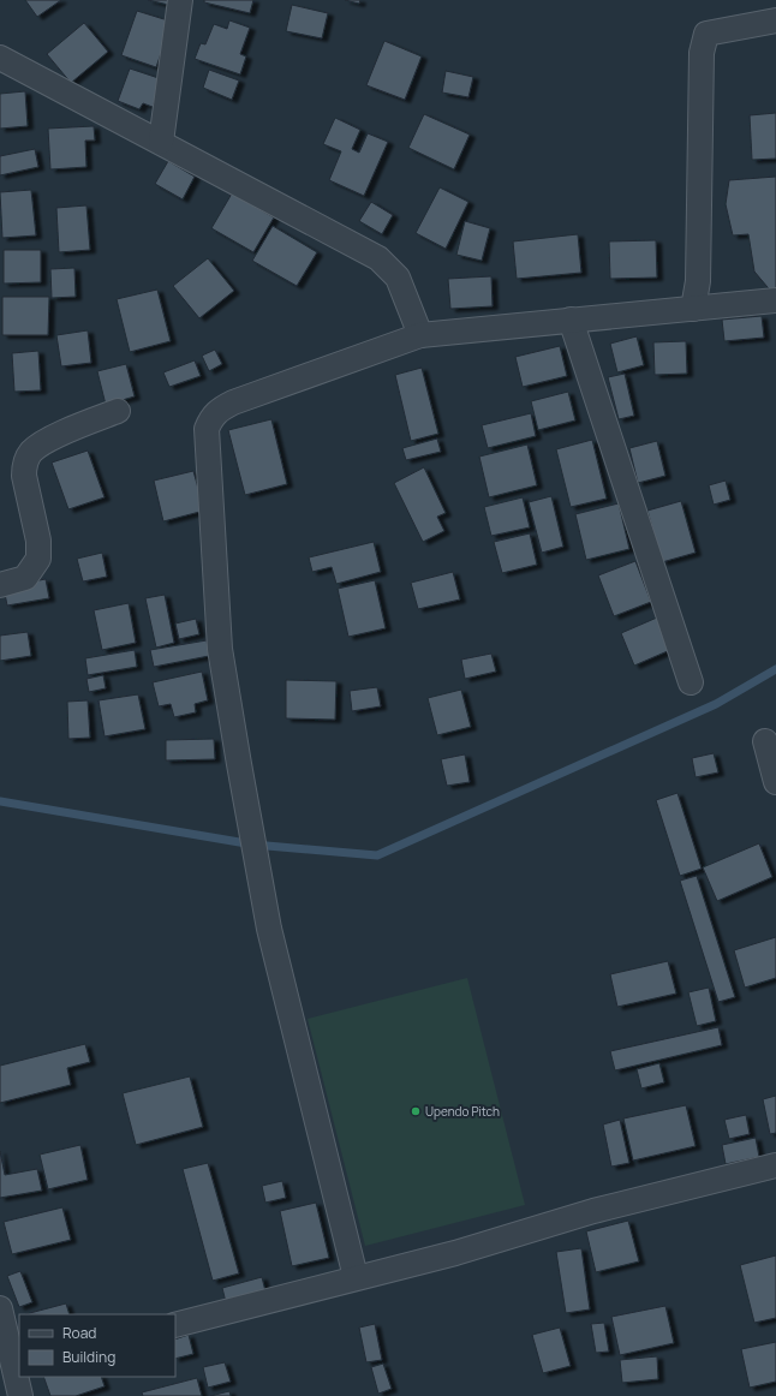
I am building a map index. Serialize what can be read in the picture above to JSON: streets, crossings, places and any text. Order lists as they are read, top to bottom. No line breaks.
{"places":["Upendo Pitch"],"legend":["Road","Building"]}
